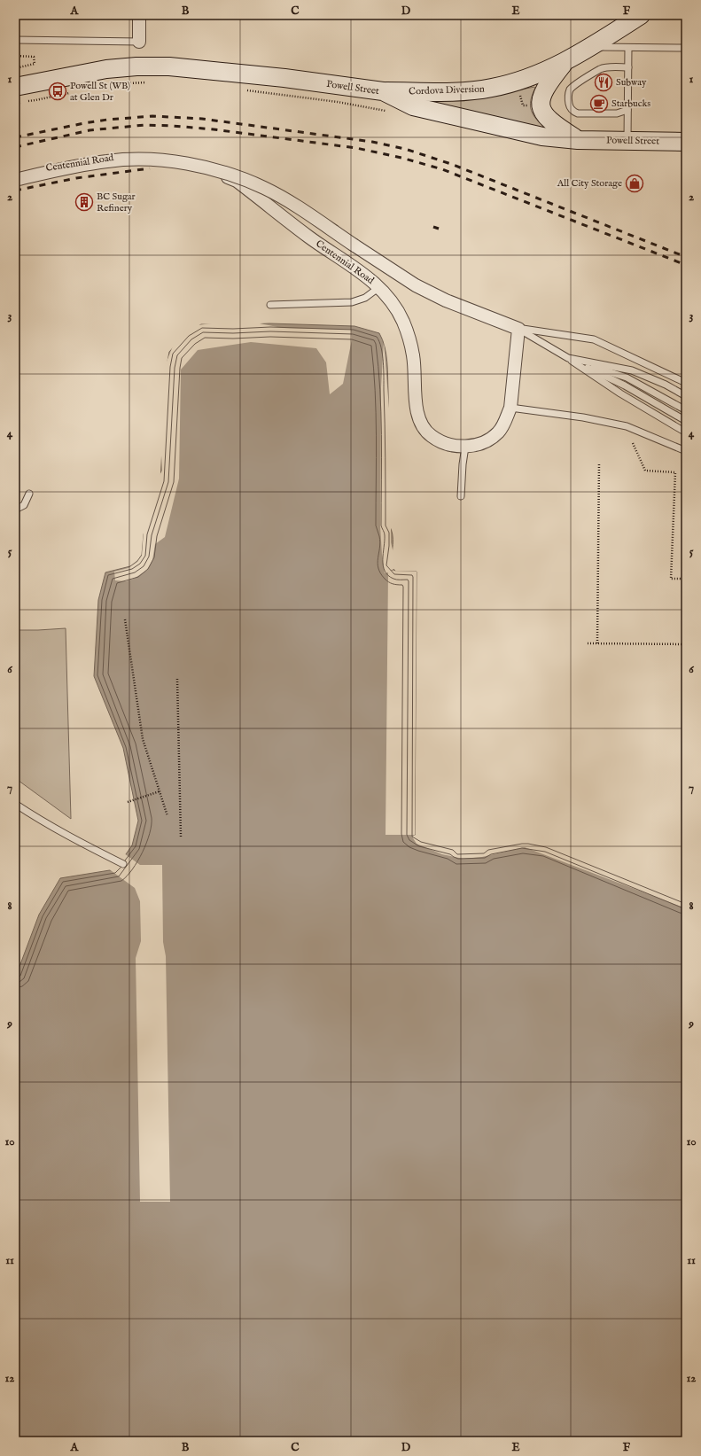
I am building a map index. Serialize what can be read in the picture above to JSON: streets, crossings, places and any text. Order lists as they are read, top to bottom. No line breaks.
{"streets":{"main road":["Powell Street","Cordova Diversion"],"street":["Centennial Road"]},"crossings":[["Powell Street","Cordova Diversion"]],"places":{"restaurant":["Subway"],"bus stop":["Powell St (WB) at Glen Dr"],"cafe":["Starbucks"],"shop":["All City Storage"],"building":["BC Sugar Refinery"]},"grid":{"columns":["A","B","C","D","E","F"],"rows":["1","2","3","4","5","6","7","8","9","10","11","12"]}}
